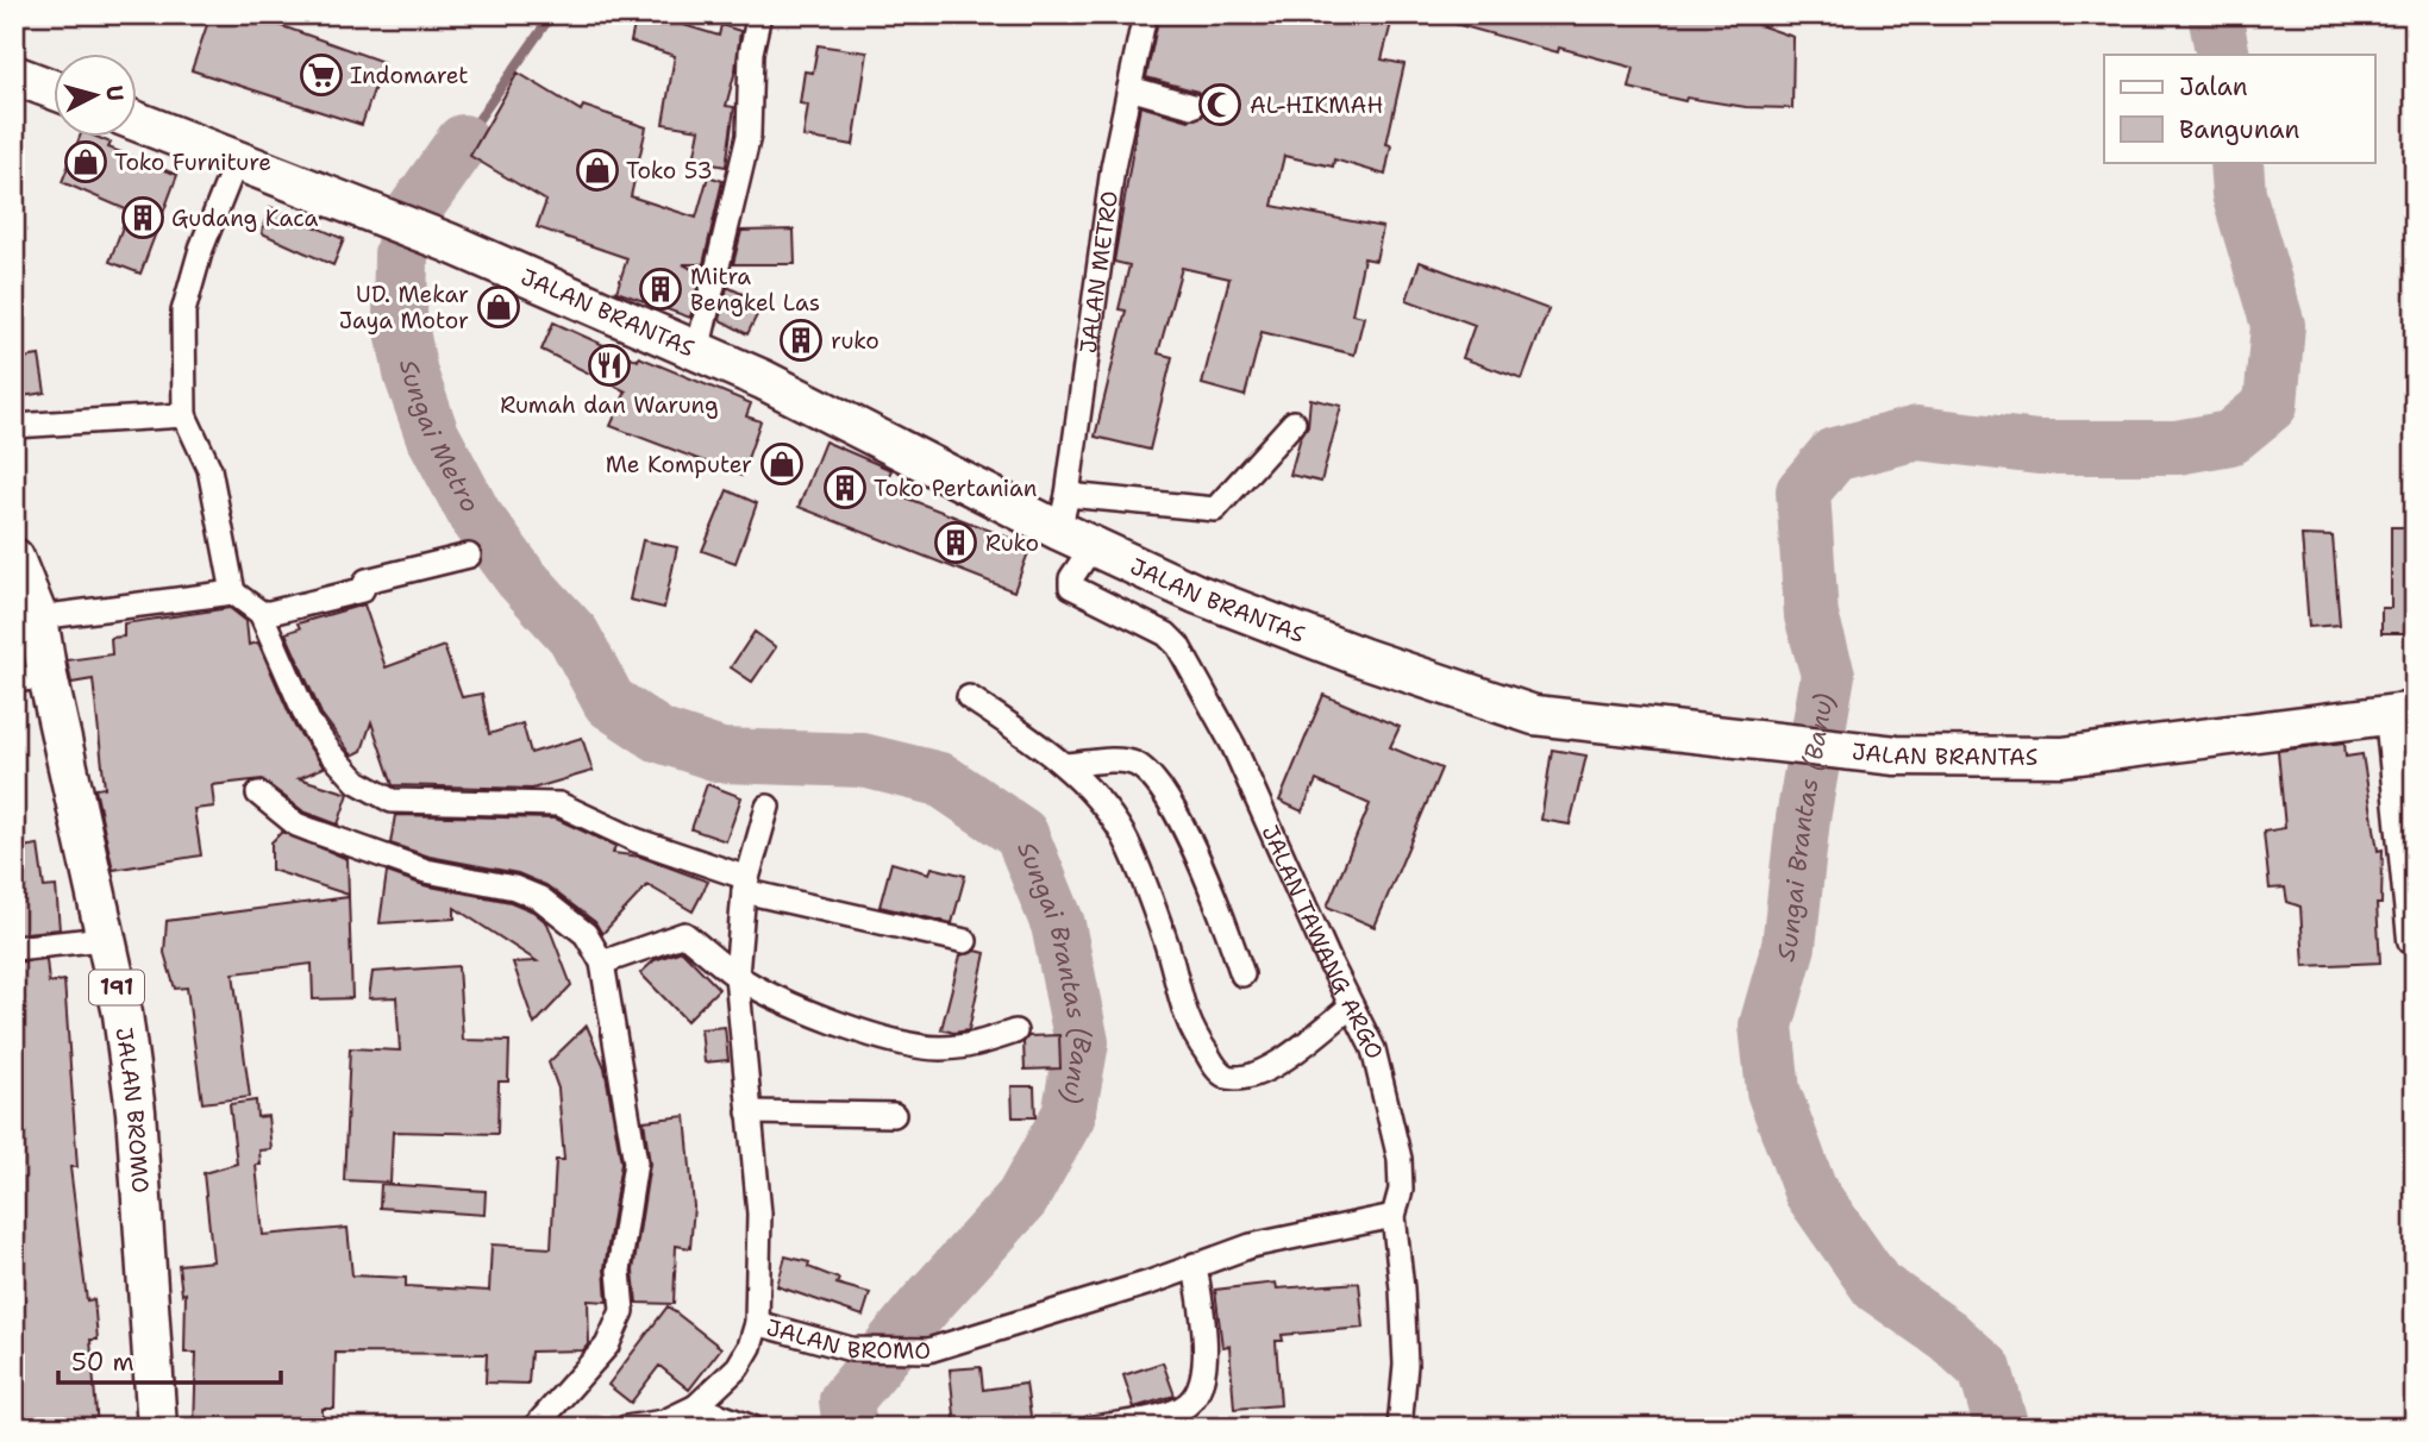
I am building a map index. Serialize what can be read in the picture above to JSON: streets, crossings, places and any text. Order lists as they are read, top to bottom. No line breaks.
{"streets":{"main road":["JALAN BRANTAS","191","JALAN BROMO"],"street":["JALAN METRO","JALAN TAWANG ARGO"]},"crossings":[["JALAN METRO","JALAN BRANTAS"],["JALAN BRANTAS","JALAN TAWANG ARGO"],["JALAN TAWANG ARGO","JALAN BROMO"]],"water":["Sungai Metro","Sungai Brantas (Banu)"],"places":{"supermarket":["Indomaret"],"mosque":["AL-HIKMAH"],"shop":["Toko Furniture","Toko 53","UD. Mekar Jaya Motor","Me Komputer"],"building":["Gudang Kaca","Mitra Bengkel Las","ruko","Toko Pertanian","Ruko"],"restaurant":["Rumah dan Warung"]},"legend":["Jalan","Bangunan"],"scale_bar":"50 m","north":"right"}
